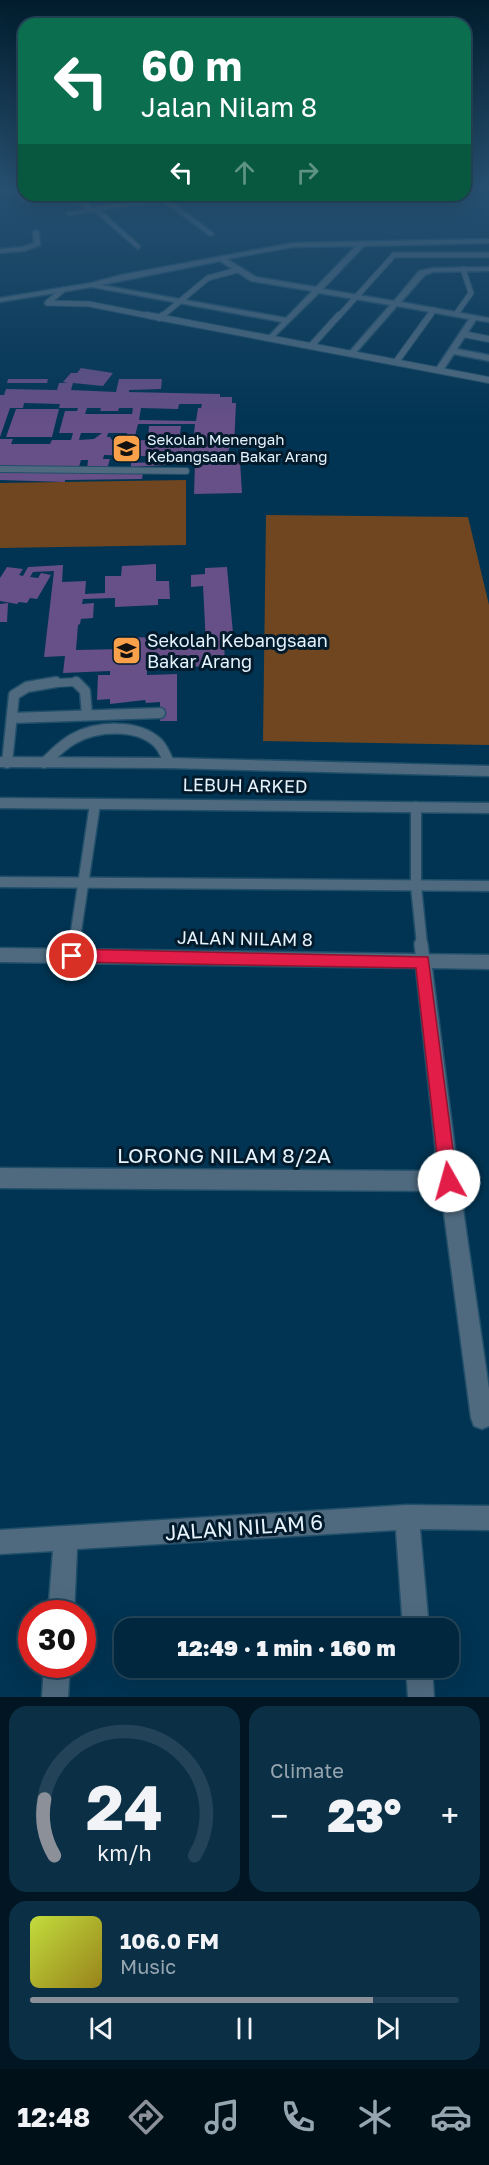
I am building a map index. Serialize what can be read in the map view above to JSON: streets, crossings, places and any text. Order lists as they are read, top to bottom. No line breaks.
{"streets":{"street":["LEBUH ARKED","JALAN NILAM 8","LORONG NILAM 8/2A","JALAN NILAM 6"]},"places":{"school or university":["Sekolah Menengah Kebangsaan Bakar Arang","Sekolah Kebangsaan Bakar Arang"]},"page":{"turn":["60 m","Jalan Nilam 8"],"limit":"30","trip":"12:49 · 1 min · 160 m","tile":"Climate","heat":["−","23°","+"],"song":["106.0 FM","Music"],"tabs":"12:48","gauge":["24","km/h"]}}
